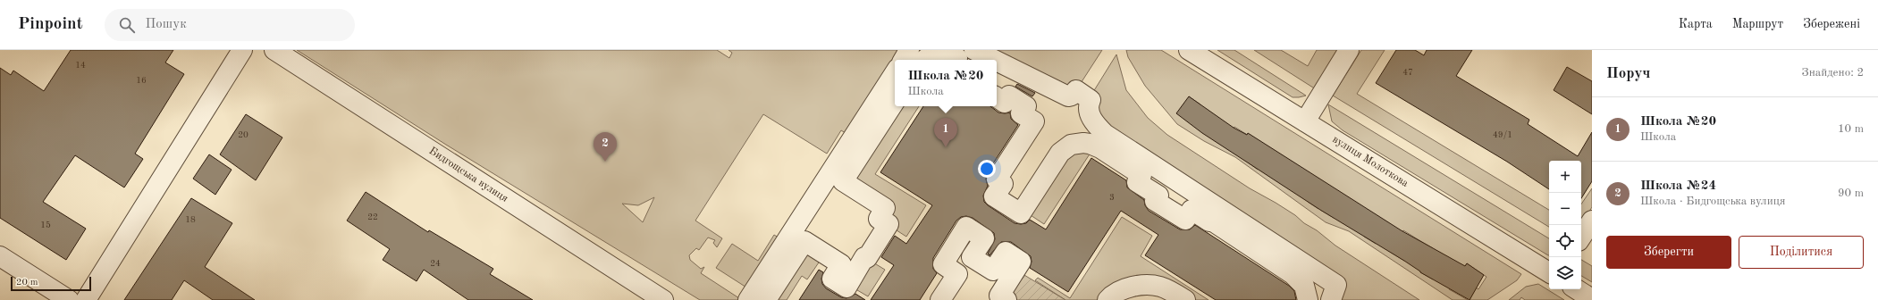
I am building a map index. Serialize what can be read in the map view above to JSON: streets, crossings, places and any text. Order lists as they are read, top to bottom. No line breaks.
{"streets":{"street":["вулиця Молоткова","Бидгощська вулиця"]},"house_numbers":["14","47","16","20","49/1","3","22","18","15","24"],"scale_bar":"20 m","page":{"header":"Pinpoint","search":"Пошук","nav":["Карта","Маршрут","Збережені"],"heading":["Поруч","Знайдено: 2"],"popup":["Школа №20","Школа"],"list":[{"mark":"1","name":"Школа №20","note":"Школа","value":"10 m"},{"mark":"2","name":"Школа №24","note":"Школа · Бидгощська вулиця","value":"90 m"}],"pins":["1","2"],"map_buttons":["+","−"],"buttons":["Зберегти","Поділитися"],"scale":"20 m"}}
